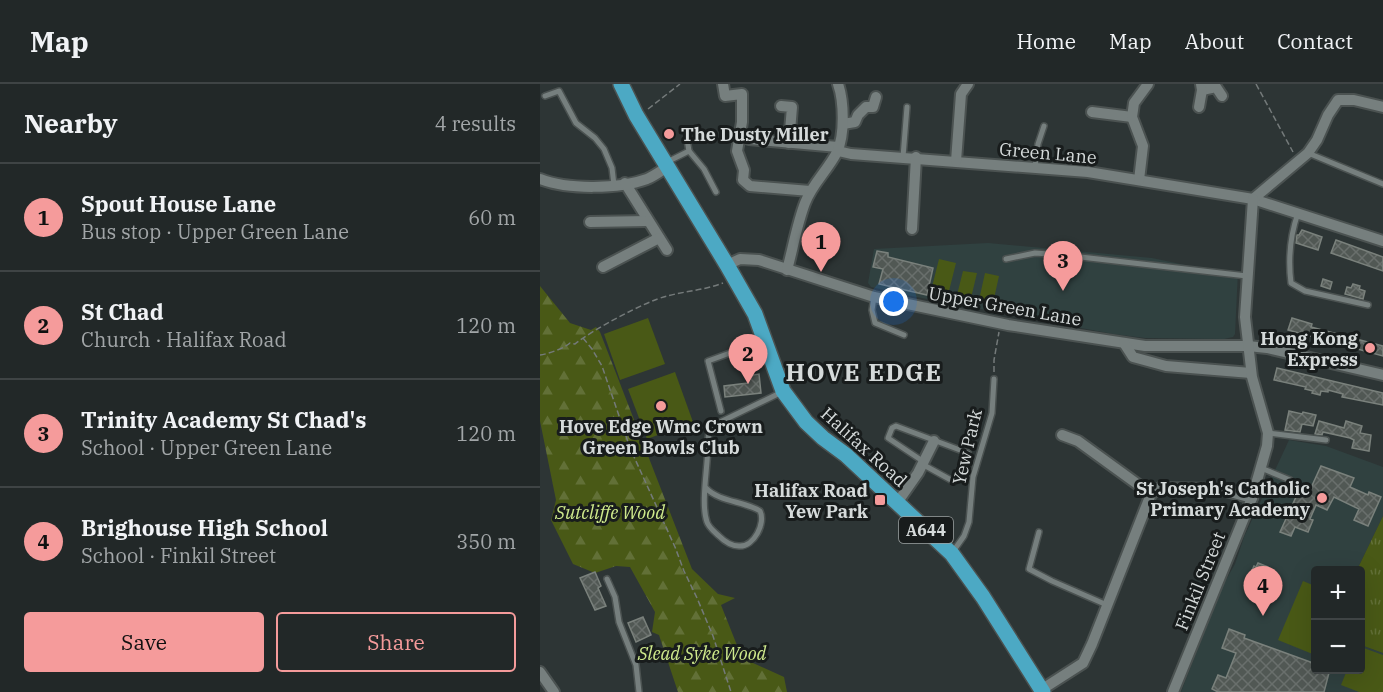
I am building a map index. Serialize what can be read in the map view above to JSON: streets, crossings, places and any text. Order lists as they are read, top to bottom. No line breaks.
{"streets":{"main road":["Halifax Road","A644"],"street":["Green Lane","Upper Green Lane","Finkil Street"],"lane":["Yew Park"]},"crossings":[["Green Lane","Finkil Street"],["Upper Green Lane","Halifax Road"],["Upper Green Lane","Finkil Street"],["Halifax Road","Yew Park"]],"districts":["HOVE EDGE"],"parks":["Sutcliffe Wood","Slead Syke Wood"],"places":{"other":["The Dusty Miller","Hong Kong Express","Hove Edge Wmc Crown Green Bowls Club","St Joseph's Catholic Primary Academy"],"transit":["Halifax Road Yew Park"]},"page":{"header":"Map","nav":["Home","Map","About","Contact"],"heading":["Nearby","4 results"],"list":[{"mark":"1","name":"Spout House Lane","note":"Bus stop · Upper Green Lane","value":"60 m"},{"mark":"2","name":"St Chad","note":"Church · Halifax Road","value":"120 m"},{"mark":"3","name":"Trinity Academy St Chad's","note":"School · Upper Green Lane","value":"120 m"},{"mark":"4","name":"Brighouse High School","note":"School · Finkil Street","value":"350 m"}],"pins":["1","3","2","4"],"map_buttons":["+","−"],"buttons":["Save","Share"]}}
